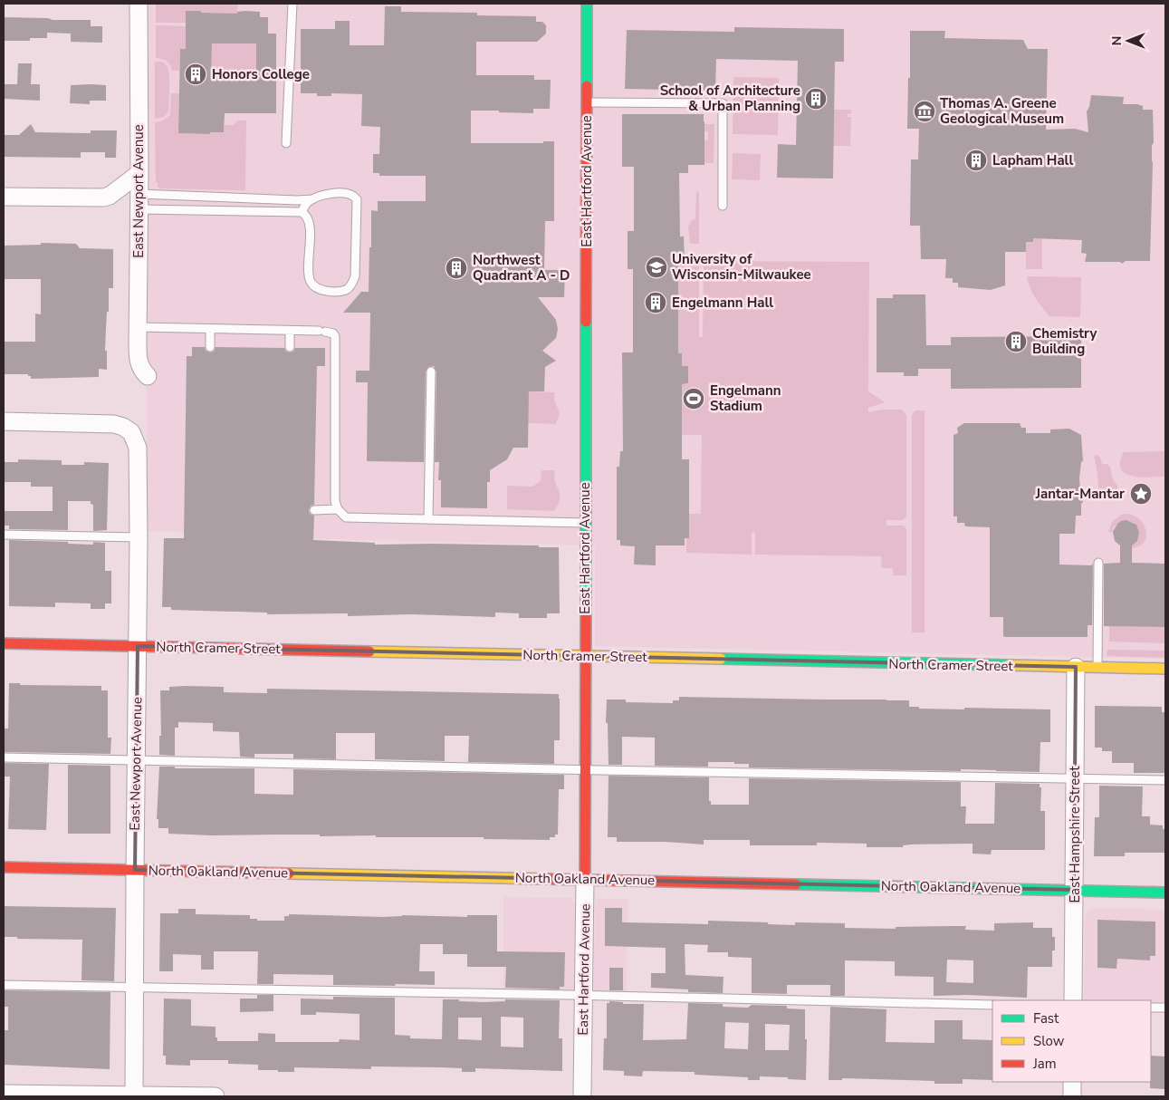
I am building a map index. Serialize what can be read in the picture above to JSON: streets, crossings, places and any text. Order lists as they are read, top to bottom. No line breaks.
{"streets":{"street":["East Hartford Avenue","East Newport Avenue","North Cramer Street","East Hampshire Street","North Oakland Avenue"]},"crossings":[["East Hartford Avenue","North Cramer Street"],["East Hartford Avenue","North Oakland Avenue"],["East Newport Avenue","North Cramer Street"],["East Newport Avenue","North Oakland Avenue"],["North Cramer Street","East Hampshire Street"],["East Hampshire Street","North Oakland Avenue"]],"places":{"building":["Honors College","School of Architecture & Urban Planning","Lapham Hall","Northwest Quadrant A - D","Engelmann Hall","Chemistry Building"],"museum":["Thomas A. Greene Geological Museum"],"school or university":["University of Wisconsin-Milwaukee"],"sports":["Engelmann Stadium"],"place":["Jantar-Mantar"]},"legend":["Fast","Slow","Jam"],"north":"left"}
